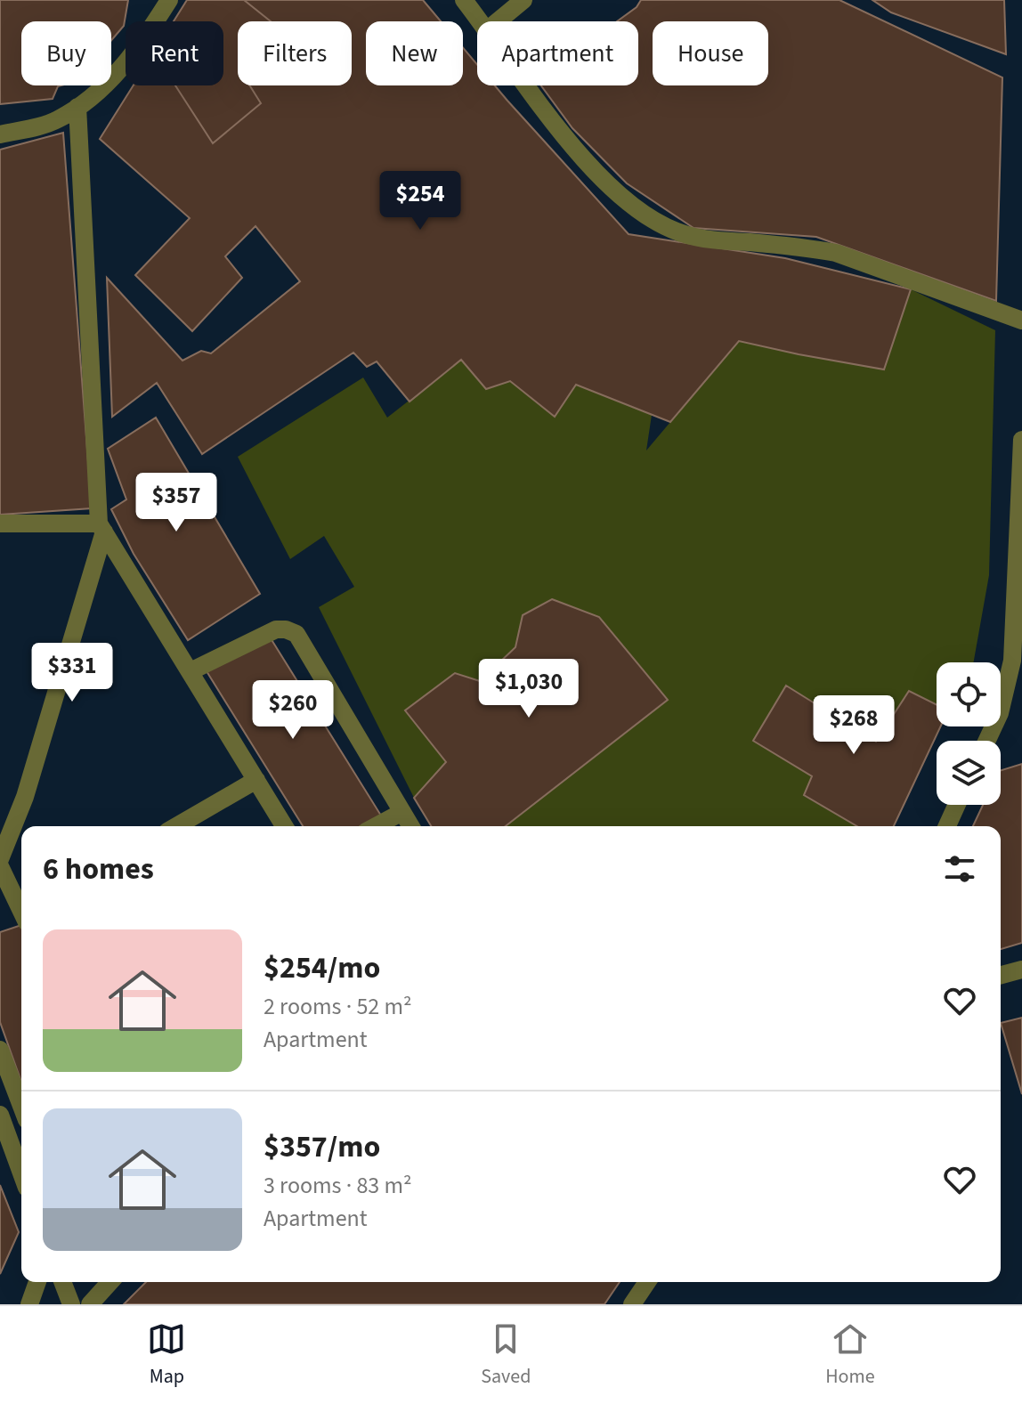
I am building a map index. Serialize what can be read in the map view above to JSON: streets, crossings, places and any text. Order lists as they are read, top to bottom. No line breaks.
{"page":{"chip":["Buy","Rent","Filters","New","Apartment","House"],"price":["$254","$357","$331","$1,030","$260","$268"],"heading":"6 homes","list":[{"name":"$254/mo","note":"2 rooms · 52 m² · Apartment"},{"name":"$357/mo","note":"3 rooms · 83 m² · Apartment"}],"tabs":["Map","Saved","Home"]}}
